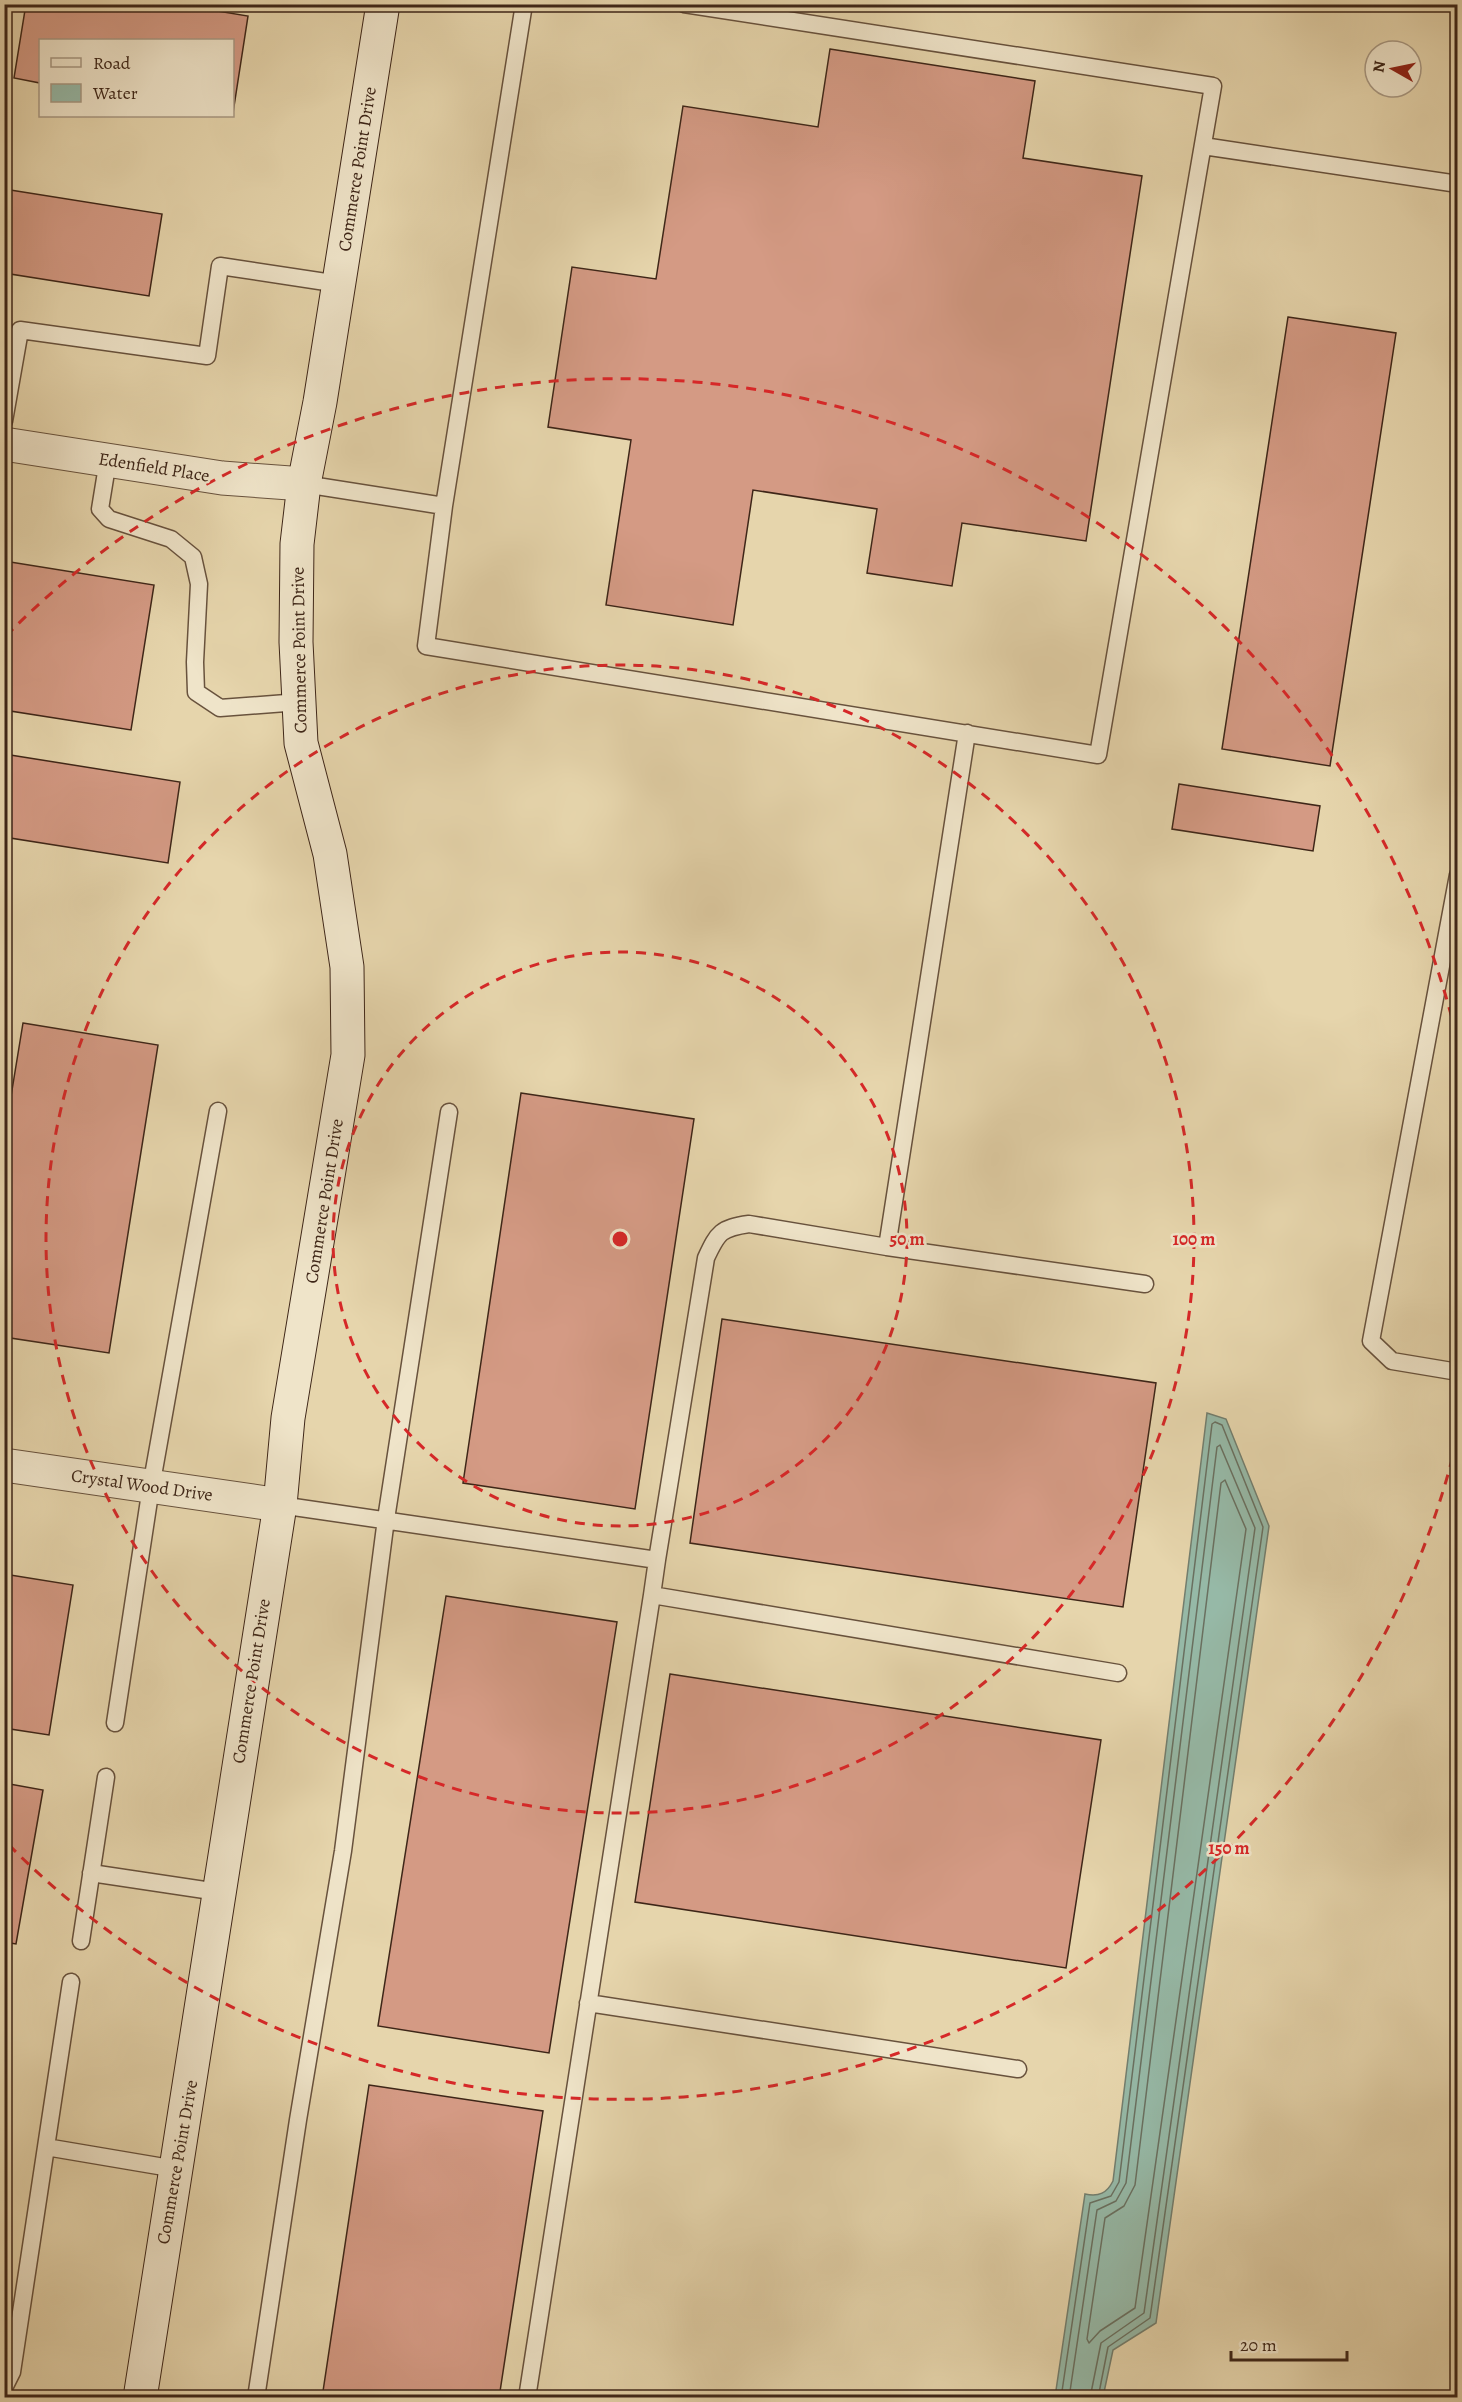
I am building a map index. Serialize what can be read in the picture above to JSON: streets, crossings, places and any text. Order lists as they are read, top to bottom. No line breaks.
{"streets":{"street":["Commerce Point Drive","Edenfield Place","Crystal Wood Drive"]},"crossings":[["Commerce Point Drive","Edenfield Place"],["Commerce Point Drive","Crystal Wood Drive"]],"legend":["Road","Water"],"scale_bar":"20 m","north":"left","rings":["50 m","100 m","150 m"]}
